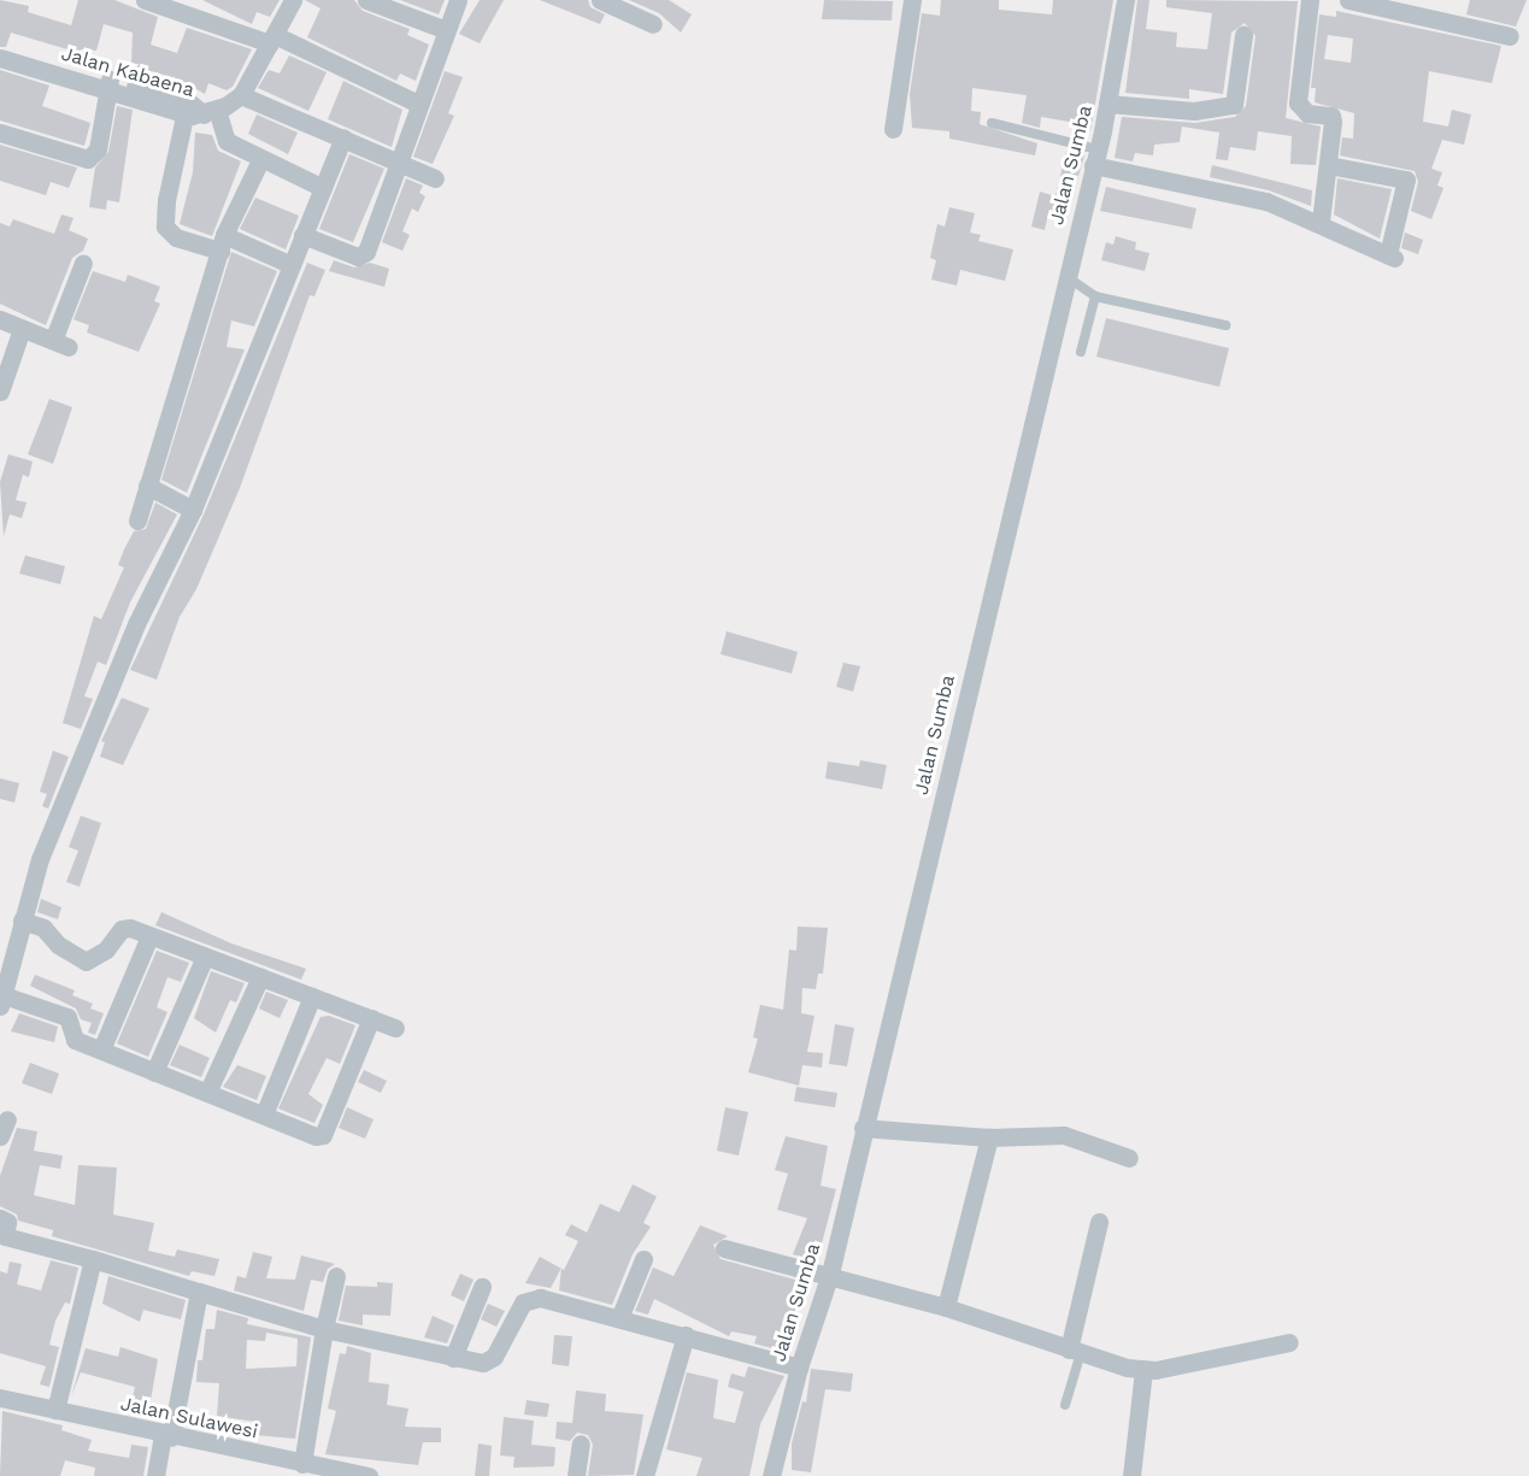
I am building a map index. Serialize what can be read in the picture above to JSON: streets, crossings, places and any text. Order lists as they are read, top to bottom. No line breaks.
{"streets":{"street":["Jalan Kabaena","Jalan Sumba","Jalan Sulawesi"]}}
